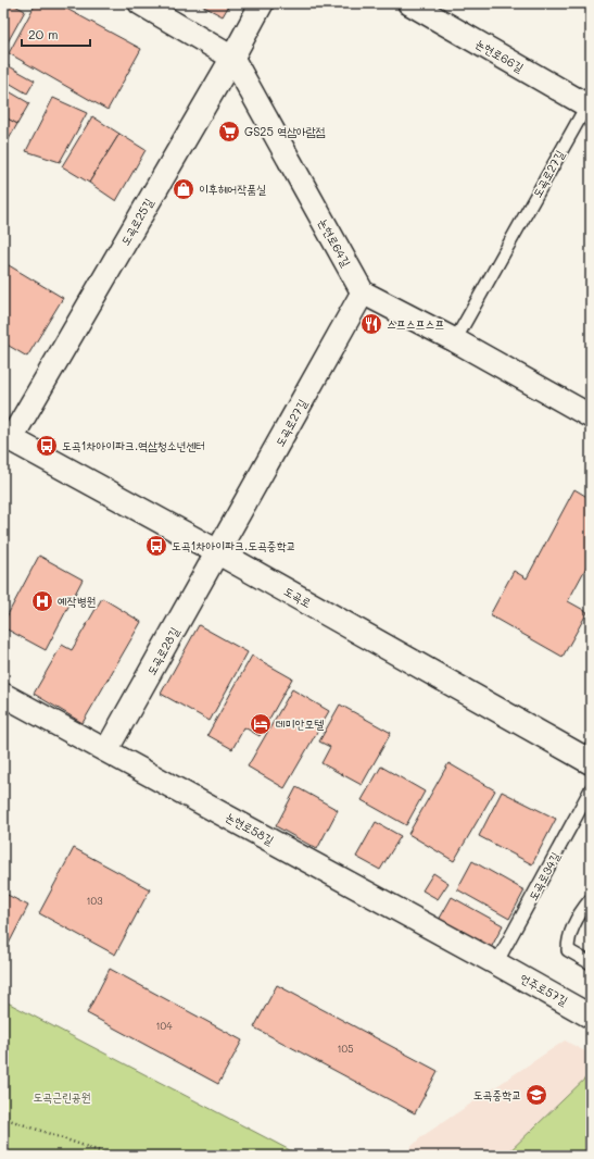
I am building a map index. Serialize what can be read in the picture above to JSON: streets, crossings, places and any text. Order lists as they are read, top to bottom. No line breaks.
{"streets":{"main road":["도곡로"],"street":["논현로66길","도곡로27길","도곡로25길","논현로64길","도곡로28길","논현로58길","언주로57길"],"lane":["도곡로34길"]},"crossings":[["논현로66길","도곡로27길"],["도곡로27길","논현로64길"],["도곡로27길","도곡로"],["도곡로27길","도곡로28길"],["도곡로25길","논현로64길"],["도곡로25길","도곡로"],["도곡로","도곡로28길"],["도곡로28길","논현로58길"],["논현로58길","도곡로34길"],["논현로58길","언주로57길"],["도곡로34길","언주로57길"]],"parks":["도곡근린공원"],"places":{"supermarket":["GS25 역삼아람점"],"shop":["이후헤어작품실"],"restaurant":["스프스프스프"],"bus stop":["도곡1차아이파크.역삼청소년센터","도곡1차아이파크.도곡중학교"],"hospital":["예작병원"],"hotel":["데미안모텔"],"school or university":["도곡중학교"]},"house_numbers":["103","104","105"],"scale_bar":"20 m"}
